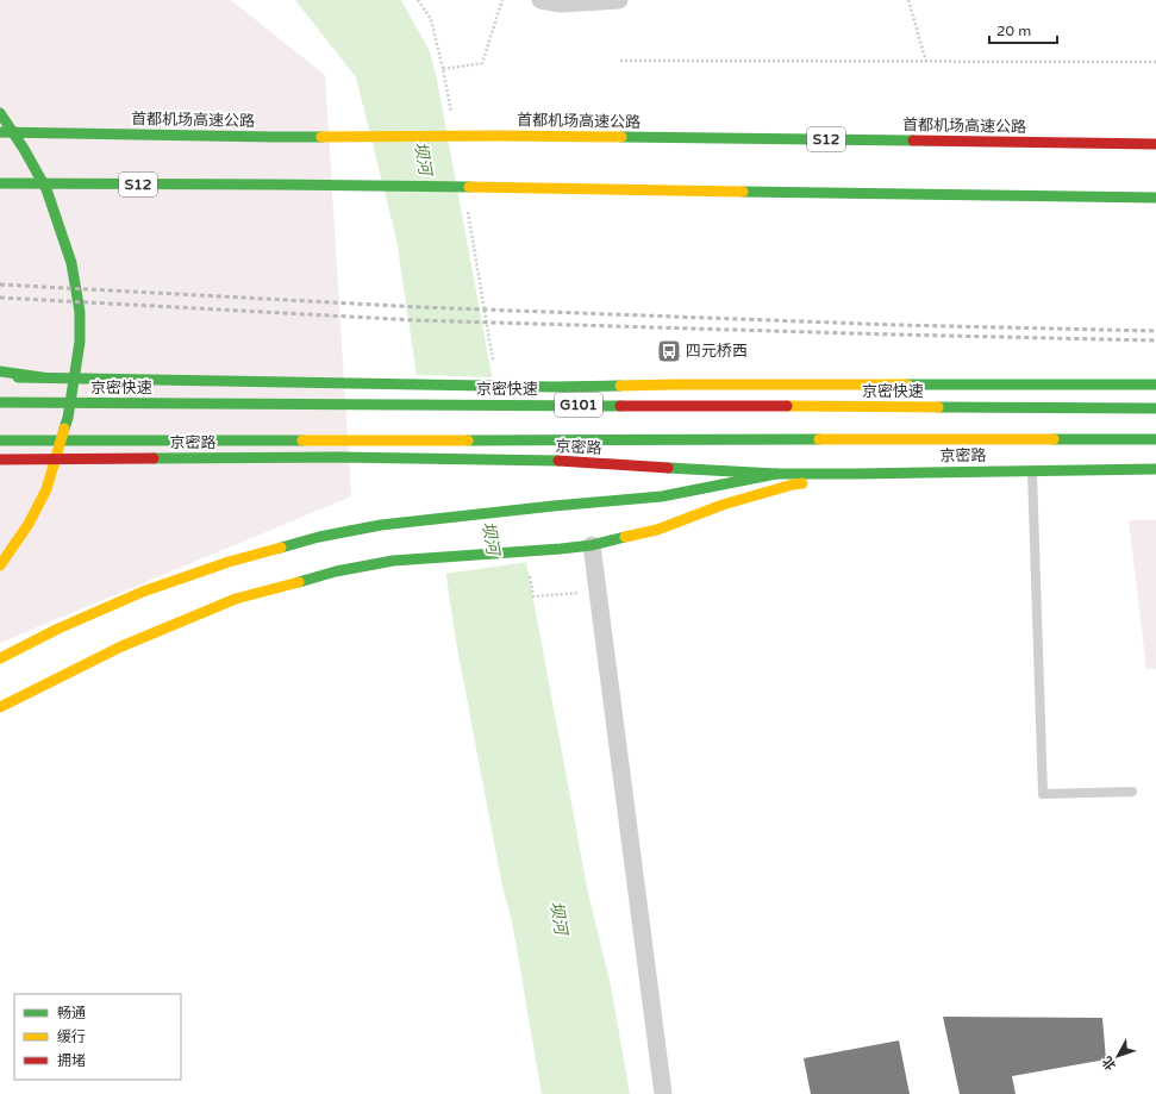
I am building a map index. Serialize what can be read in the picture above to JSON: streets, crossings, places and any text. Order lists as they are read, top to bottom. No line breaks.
{"streets":{"main road":["首都机场高速公路","S12","京密快速","G101","京密路"]},"water":["坝河"],"places":{"bus stop":["四元桥西"]},"legend":["畅通","缓行","拥堵"],"scale_bar":"20 m","north":"bottom left"}
